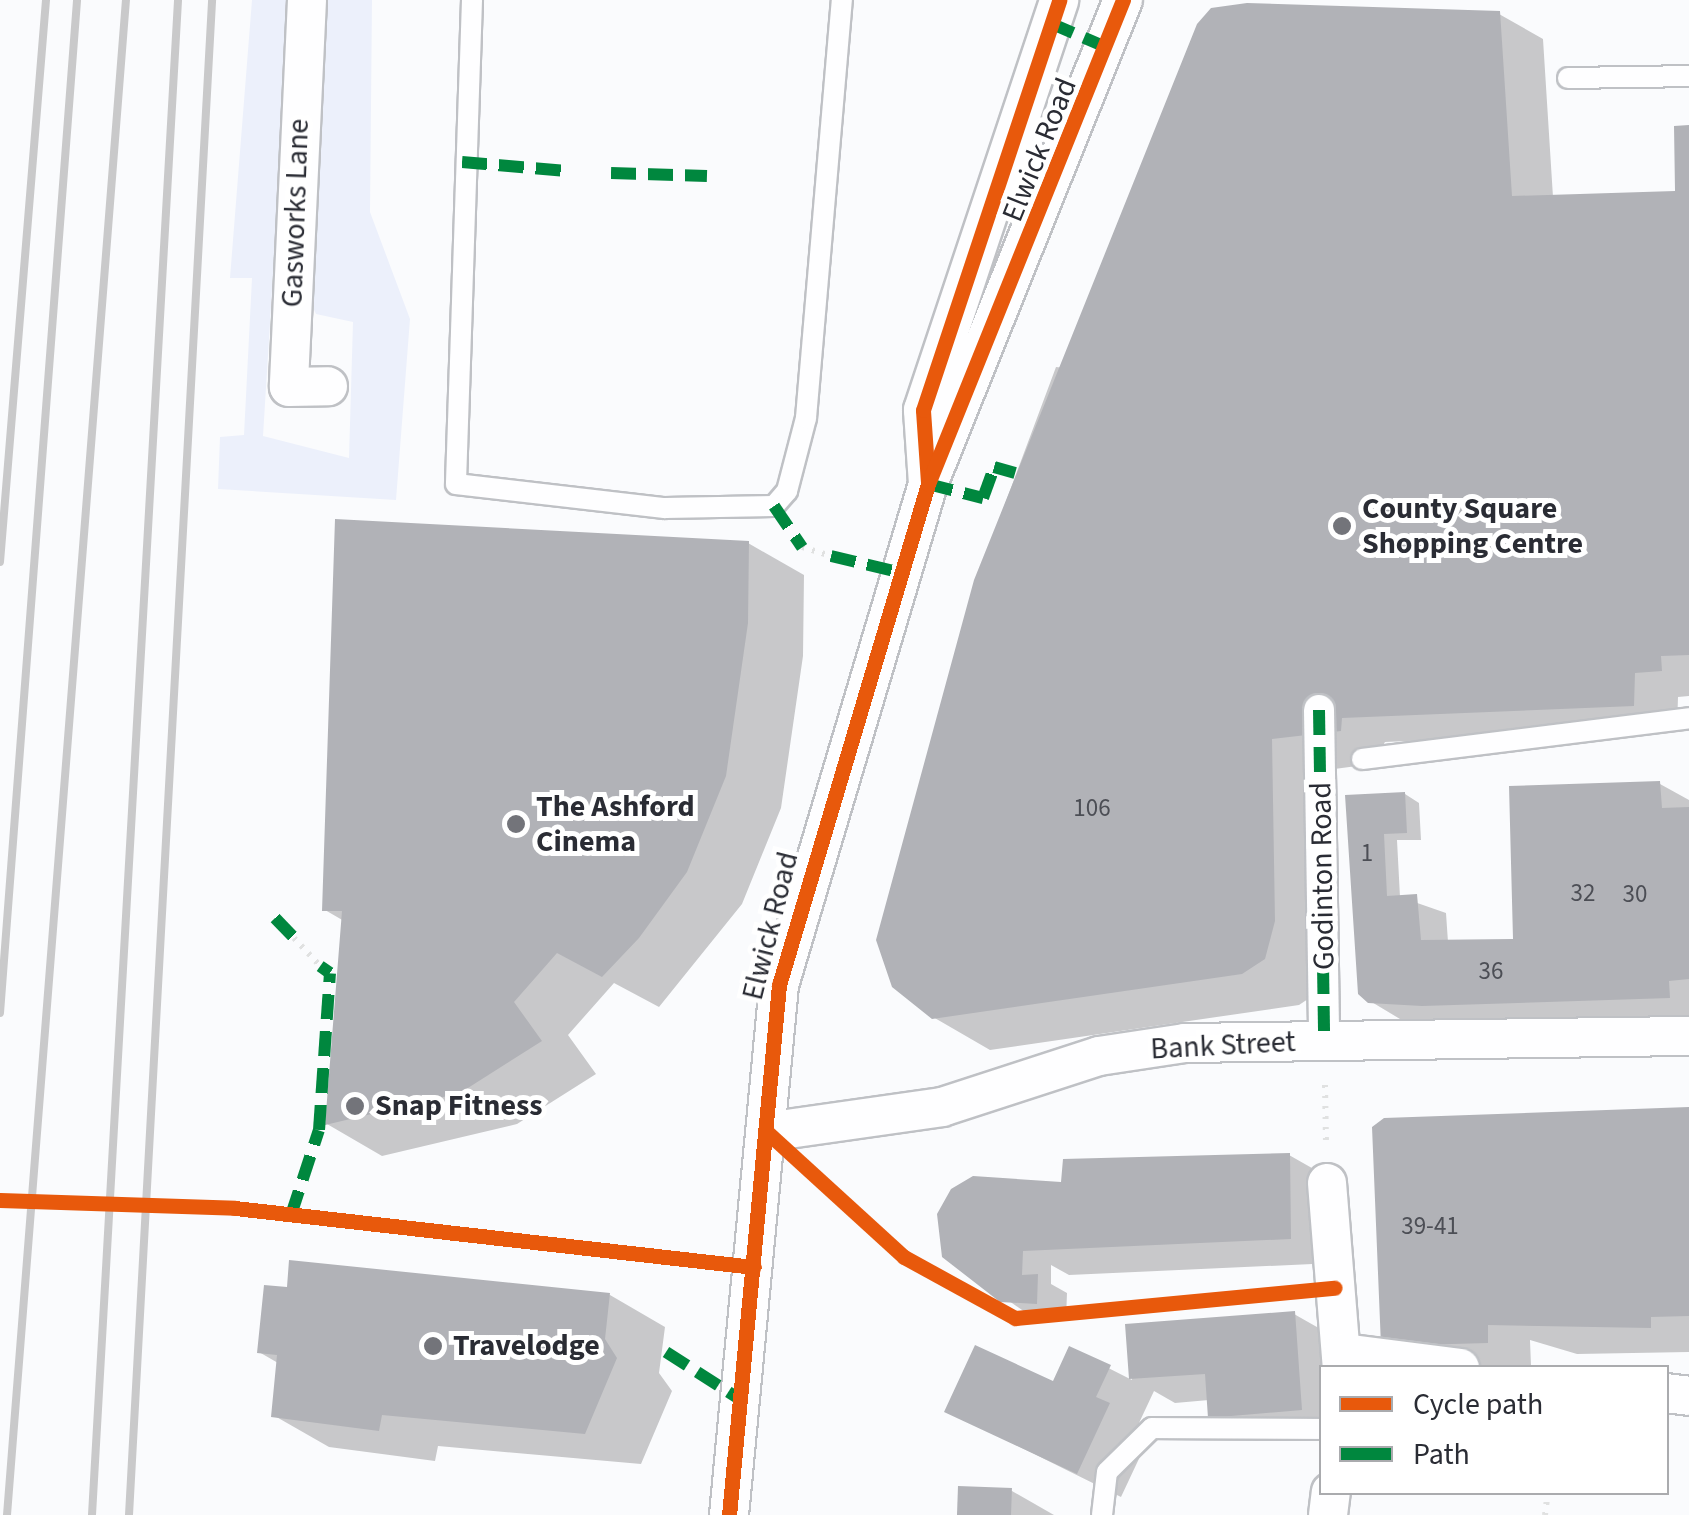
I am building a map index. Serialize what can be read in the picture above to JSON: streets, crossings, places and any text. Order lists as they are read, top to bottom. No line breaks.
{"streets":{"street":["Elwick Road","Gasworks Lane","Godinton Road","Bank Street"]},"crossings":[["Elwick Road","Bank Street"],["Godinton Road","Bank Street"]],"places":["County Square Shopping Centre","The Ashford Cinema","Snap Fitness","Travelodge"],"house_numbers":["106","1","32","30","36","39-41"],"legend":["Cycle path","Path"]}
